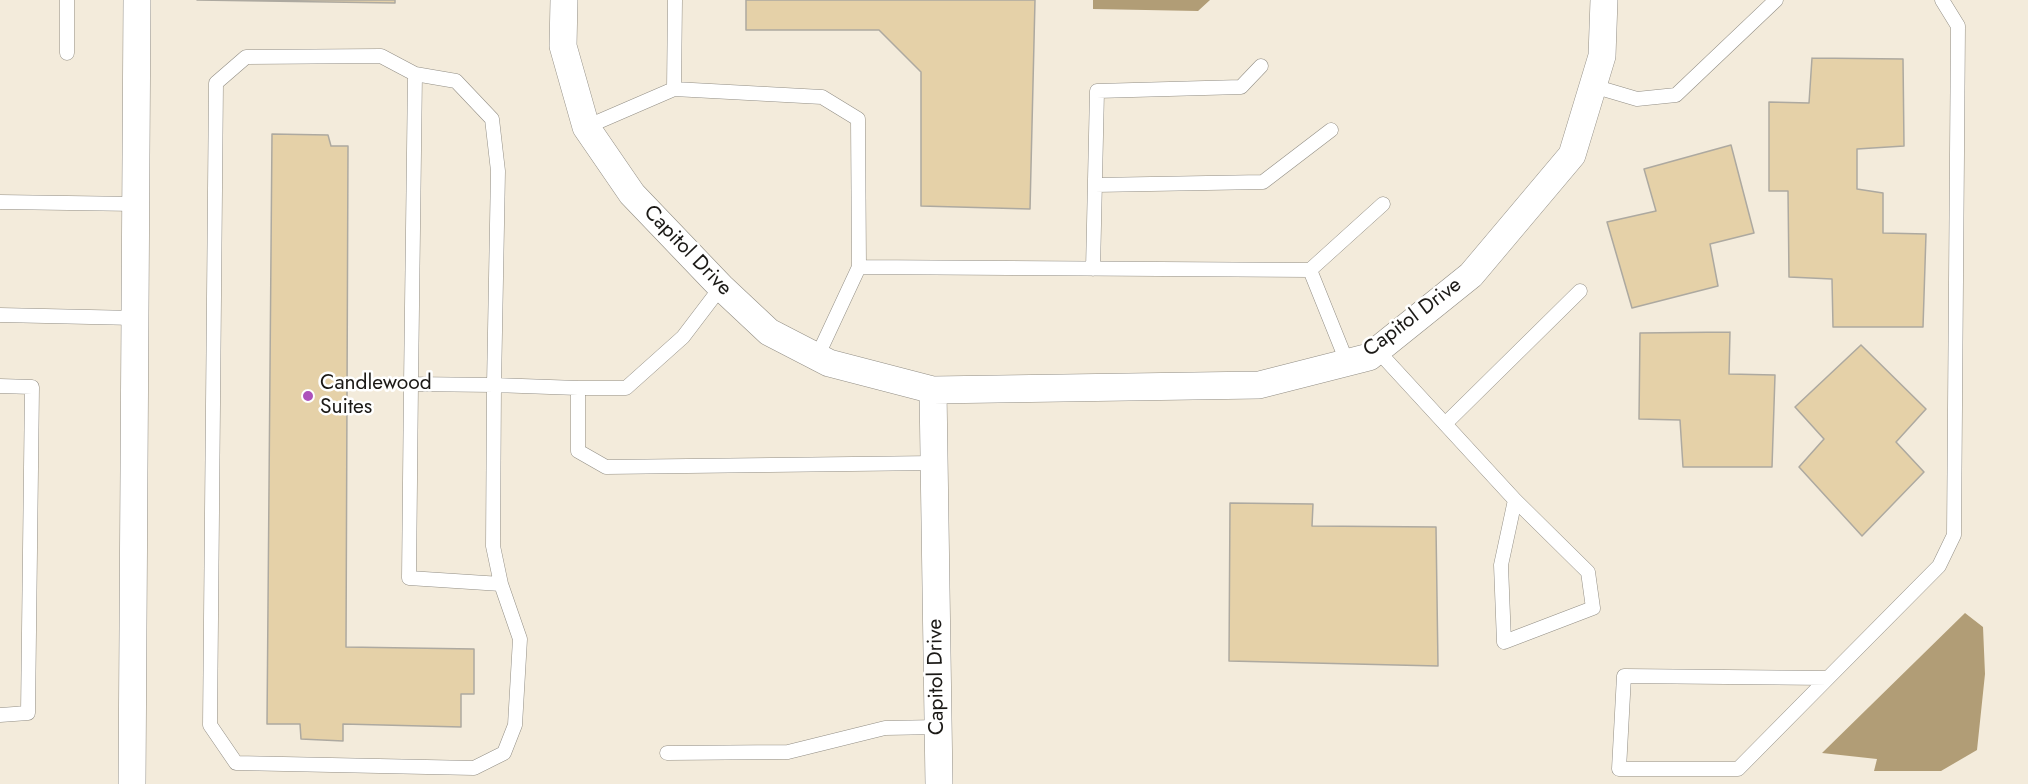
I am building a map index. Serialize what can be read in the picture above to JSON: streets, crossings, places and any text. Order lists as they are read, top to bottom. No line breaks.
{"streets":{"street":["Capitol Drive"]},"places":["Candlewood Suites"]}
